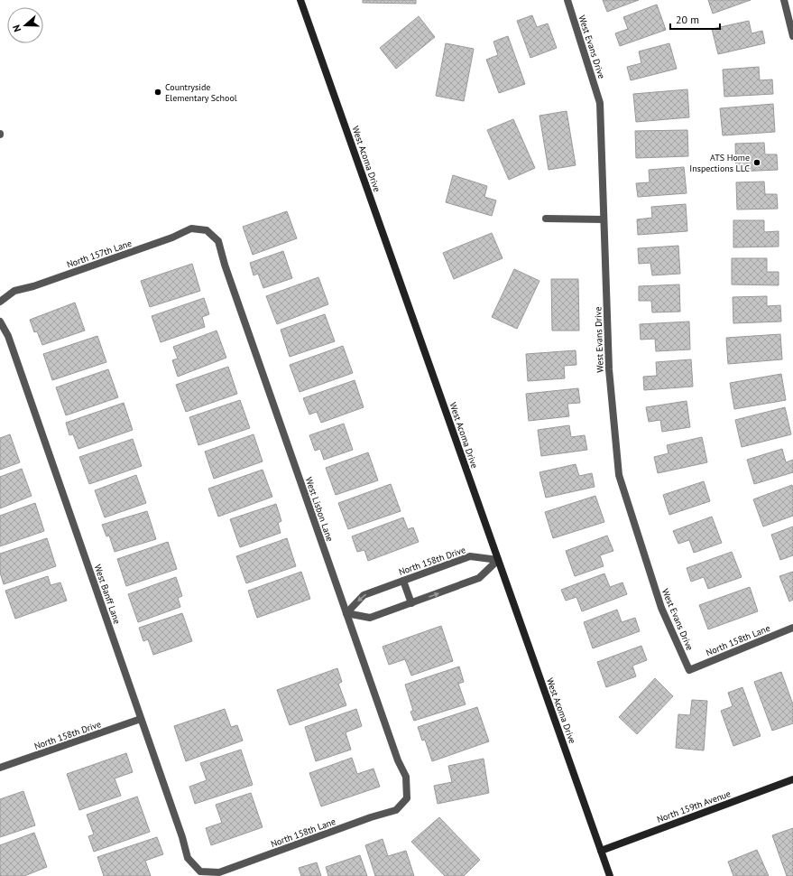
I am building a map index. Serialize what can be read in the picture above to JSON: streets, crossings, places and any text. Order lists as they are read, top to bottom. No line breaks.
{"streets":{"street":["West Evans Drive","West Acoma Drive","North 157th Lane","West Lisbon Lane","North 158th Drive","West Banff Lane","North 158th Lane","North 159th Avenue"]},"crossings":[["West Evans Drive","North 158th Lane"],["West Acoma Drive","North 158th Drive"],["West Acoma Drive","North 159th Avenue"],["North 157th Lane","West Lisbon Lane"],["West Lisbon Lane","North 158th Drive"],["West Lisbon Lane","North 158th Lane"],["North 158th Drive","West Banff Lane"],["West Banff Lane","North 158th Lane"]],"places":["Countryside Elementary School","ATS Home Inspections LLC"],"scale_bar":"20 m","north":"left"}
